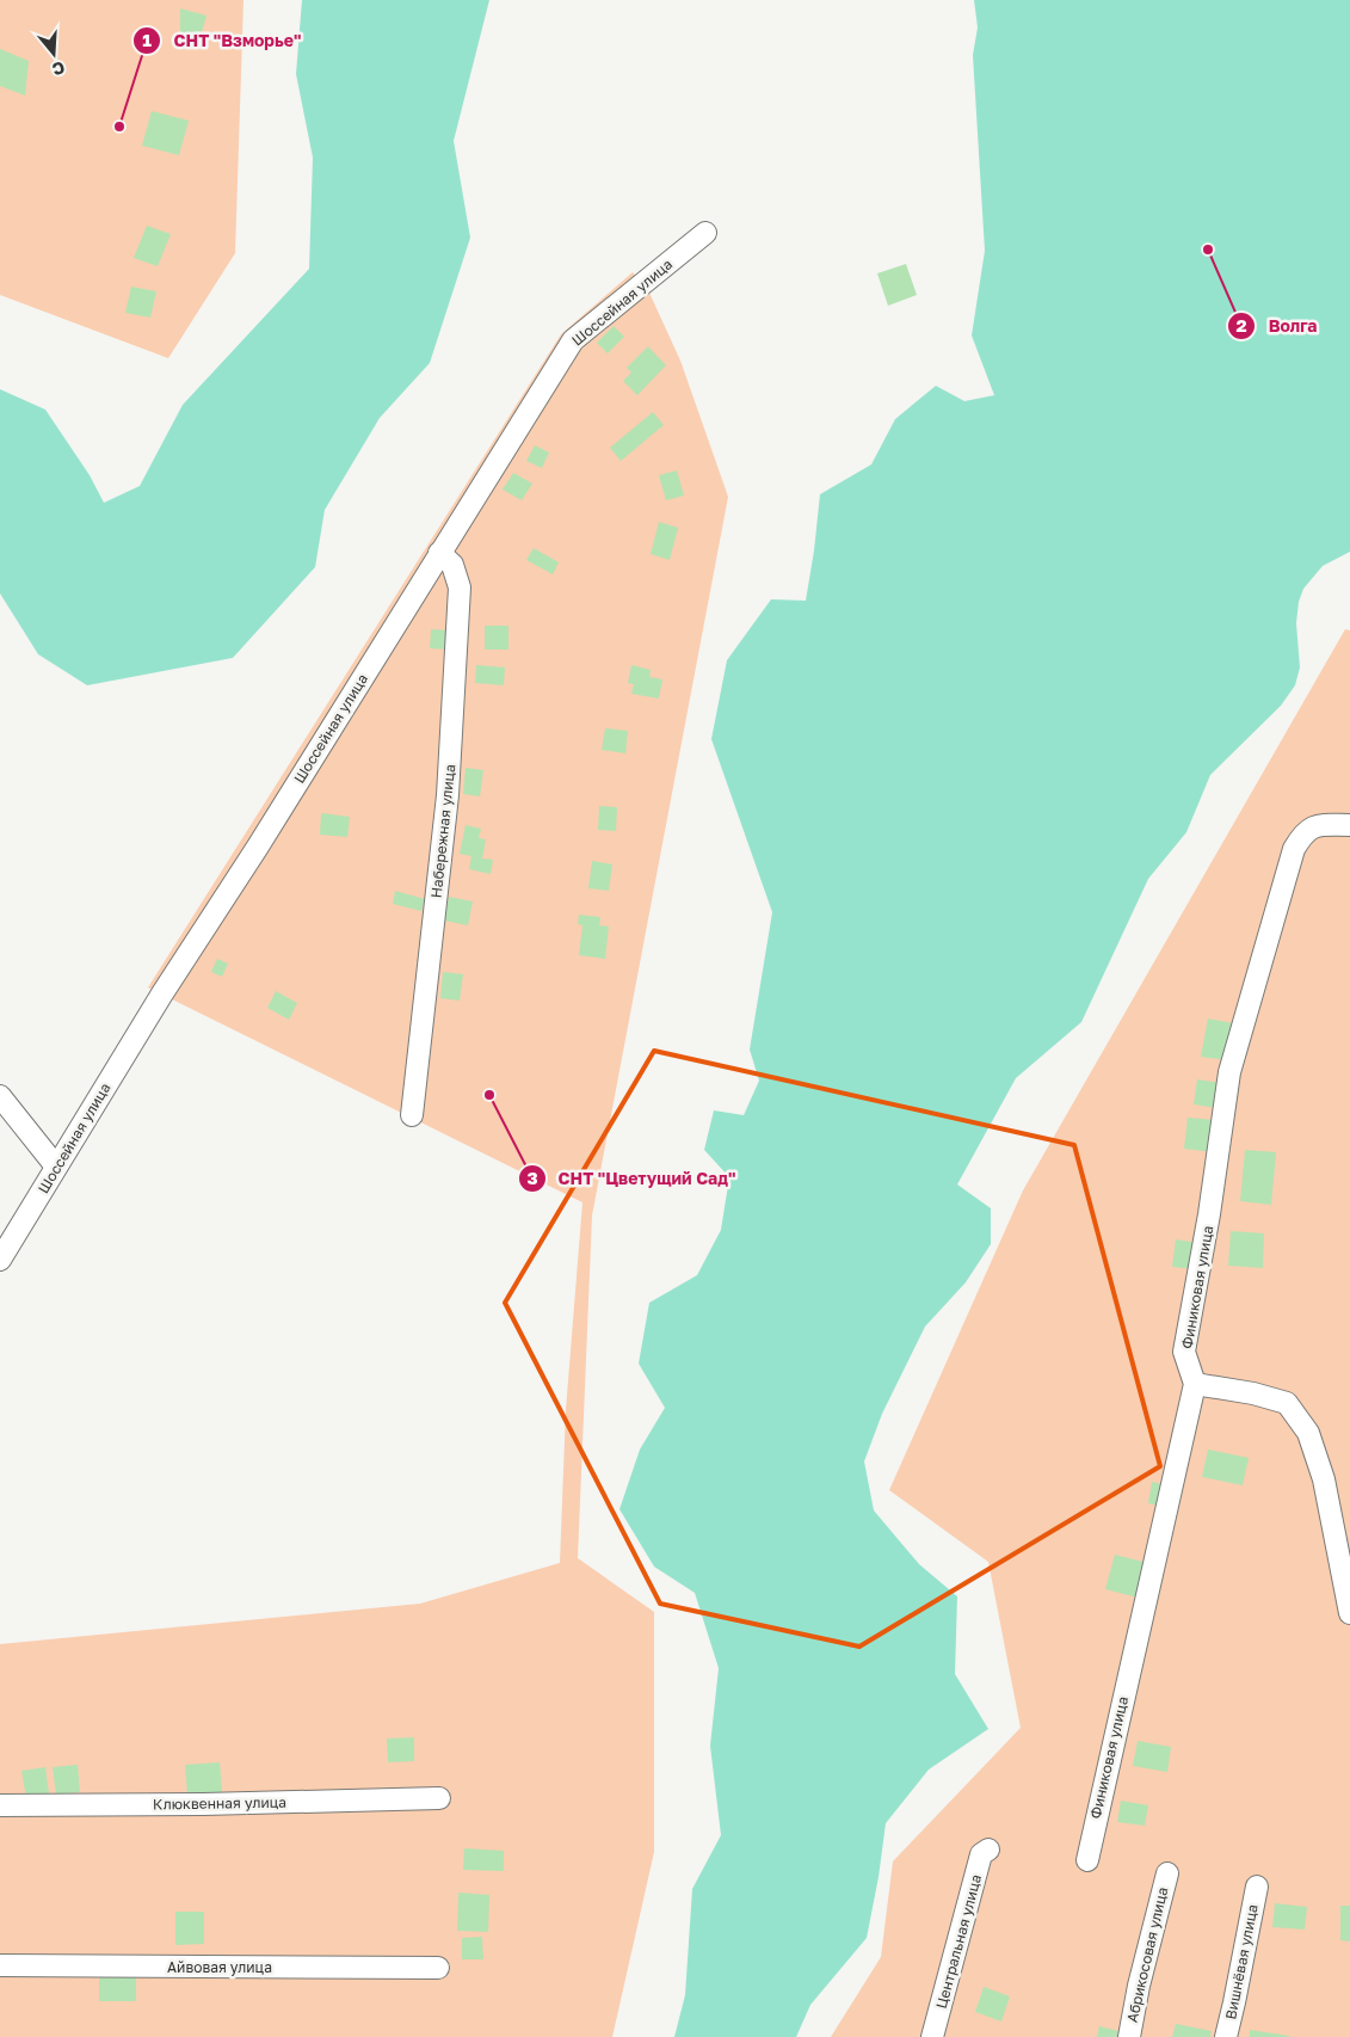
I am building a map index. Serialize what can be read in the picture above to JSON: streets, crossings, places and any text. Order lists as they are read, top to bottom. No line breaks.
{"streets":{"street":["Шоссейная улица","Набережная улица","Финиковая улица","Клюквенная улица","Центральная улица","Абрикосовая улица","Вишнёвая улица","Айвовая улица"]},"crossings":[["Шоссейная улица","Набережная улица"]],"places":["СНТ \"Взморье\"","Волга","СНТ \"Цветущий Сад\""],"north":"bottom"}
